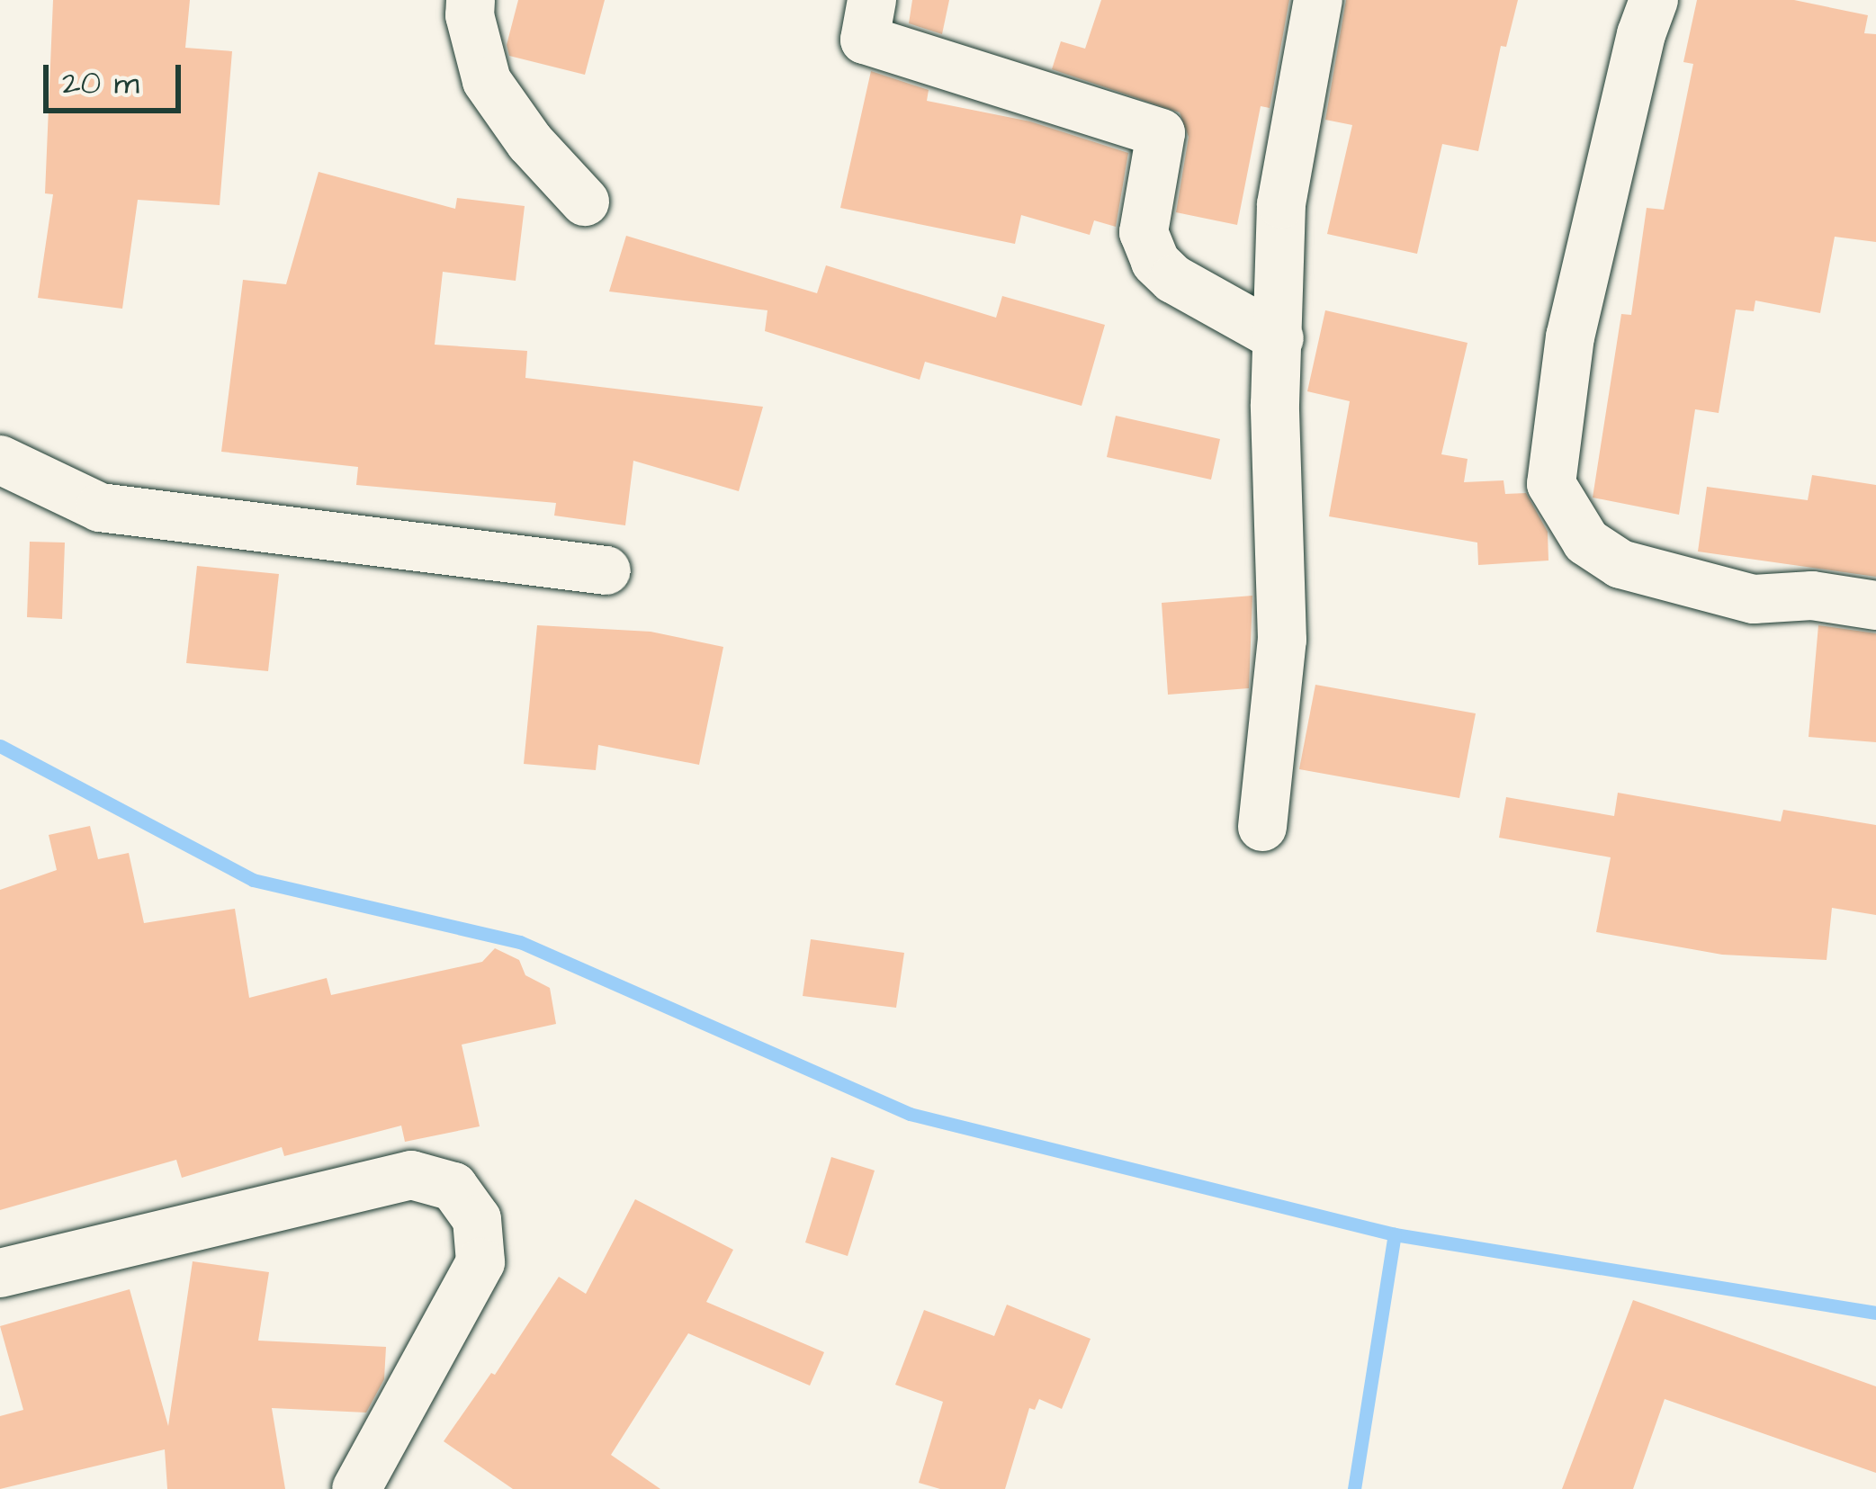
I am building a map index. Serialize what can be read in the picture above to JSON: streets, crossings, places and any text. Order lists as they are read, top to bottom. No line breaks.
{"scale_bar":"20 m"}
